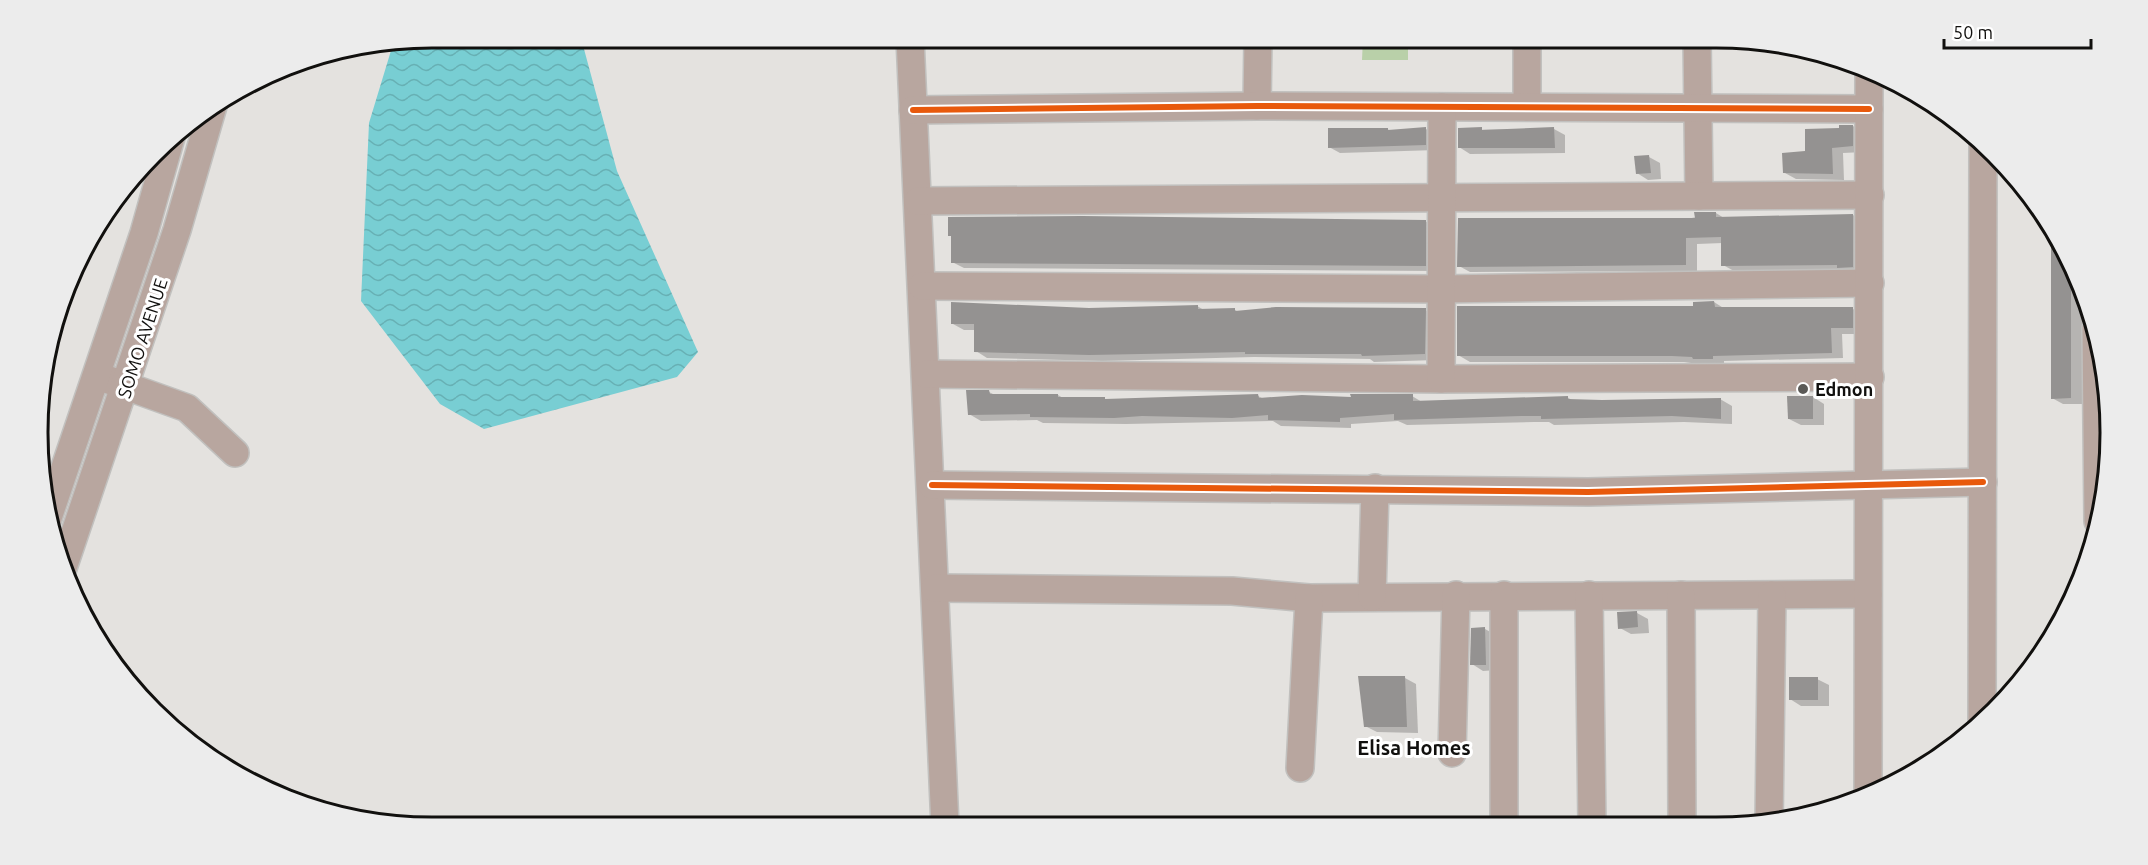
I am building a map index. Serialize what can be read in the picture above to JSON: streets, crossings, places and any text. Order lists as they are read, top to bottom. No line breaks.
{"streets":{"street":["SOMO AVENUE"]},"districts":["Elisa Homes"],"places":["Edmon"],"scale_bar":"50 m"}
